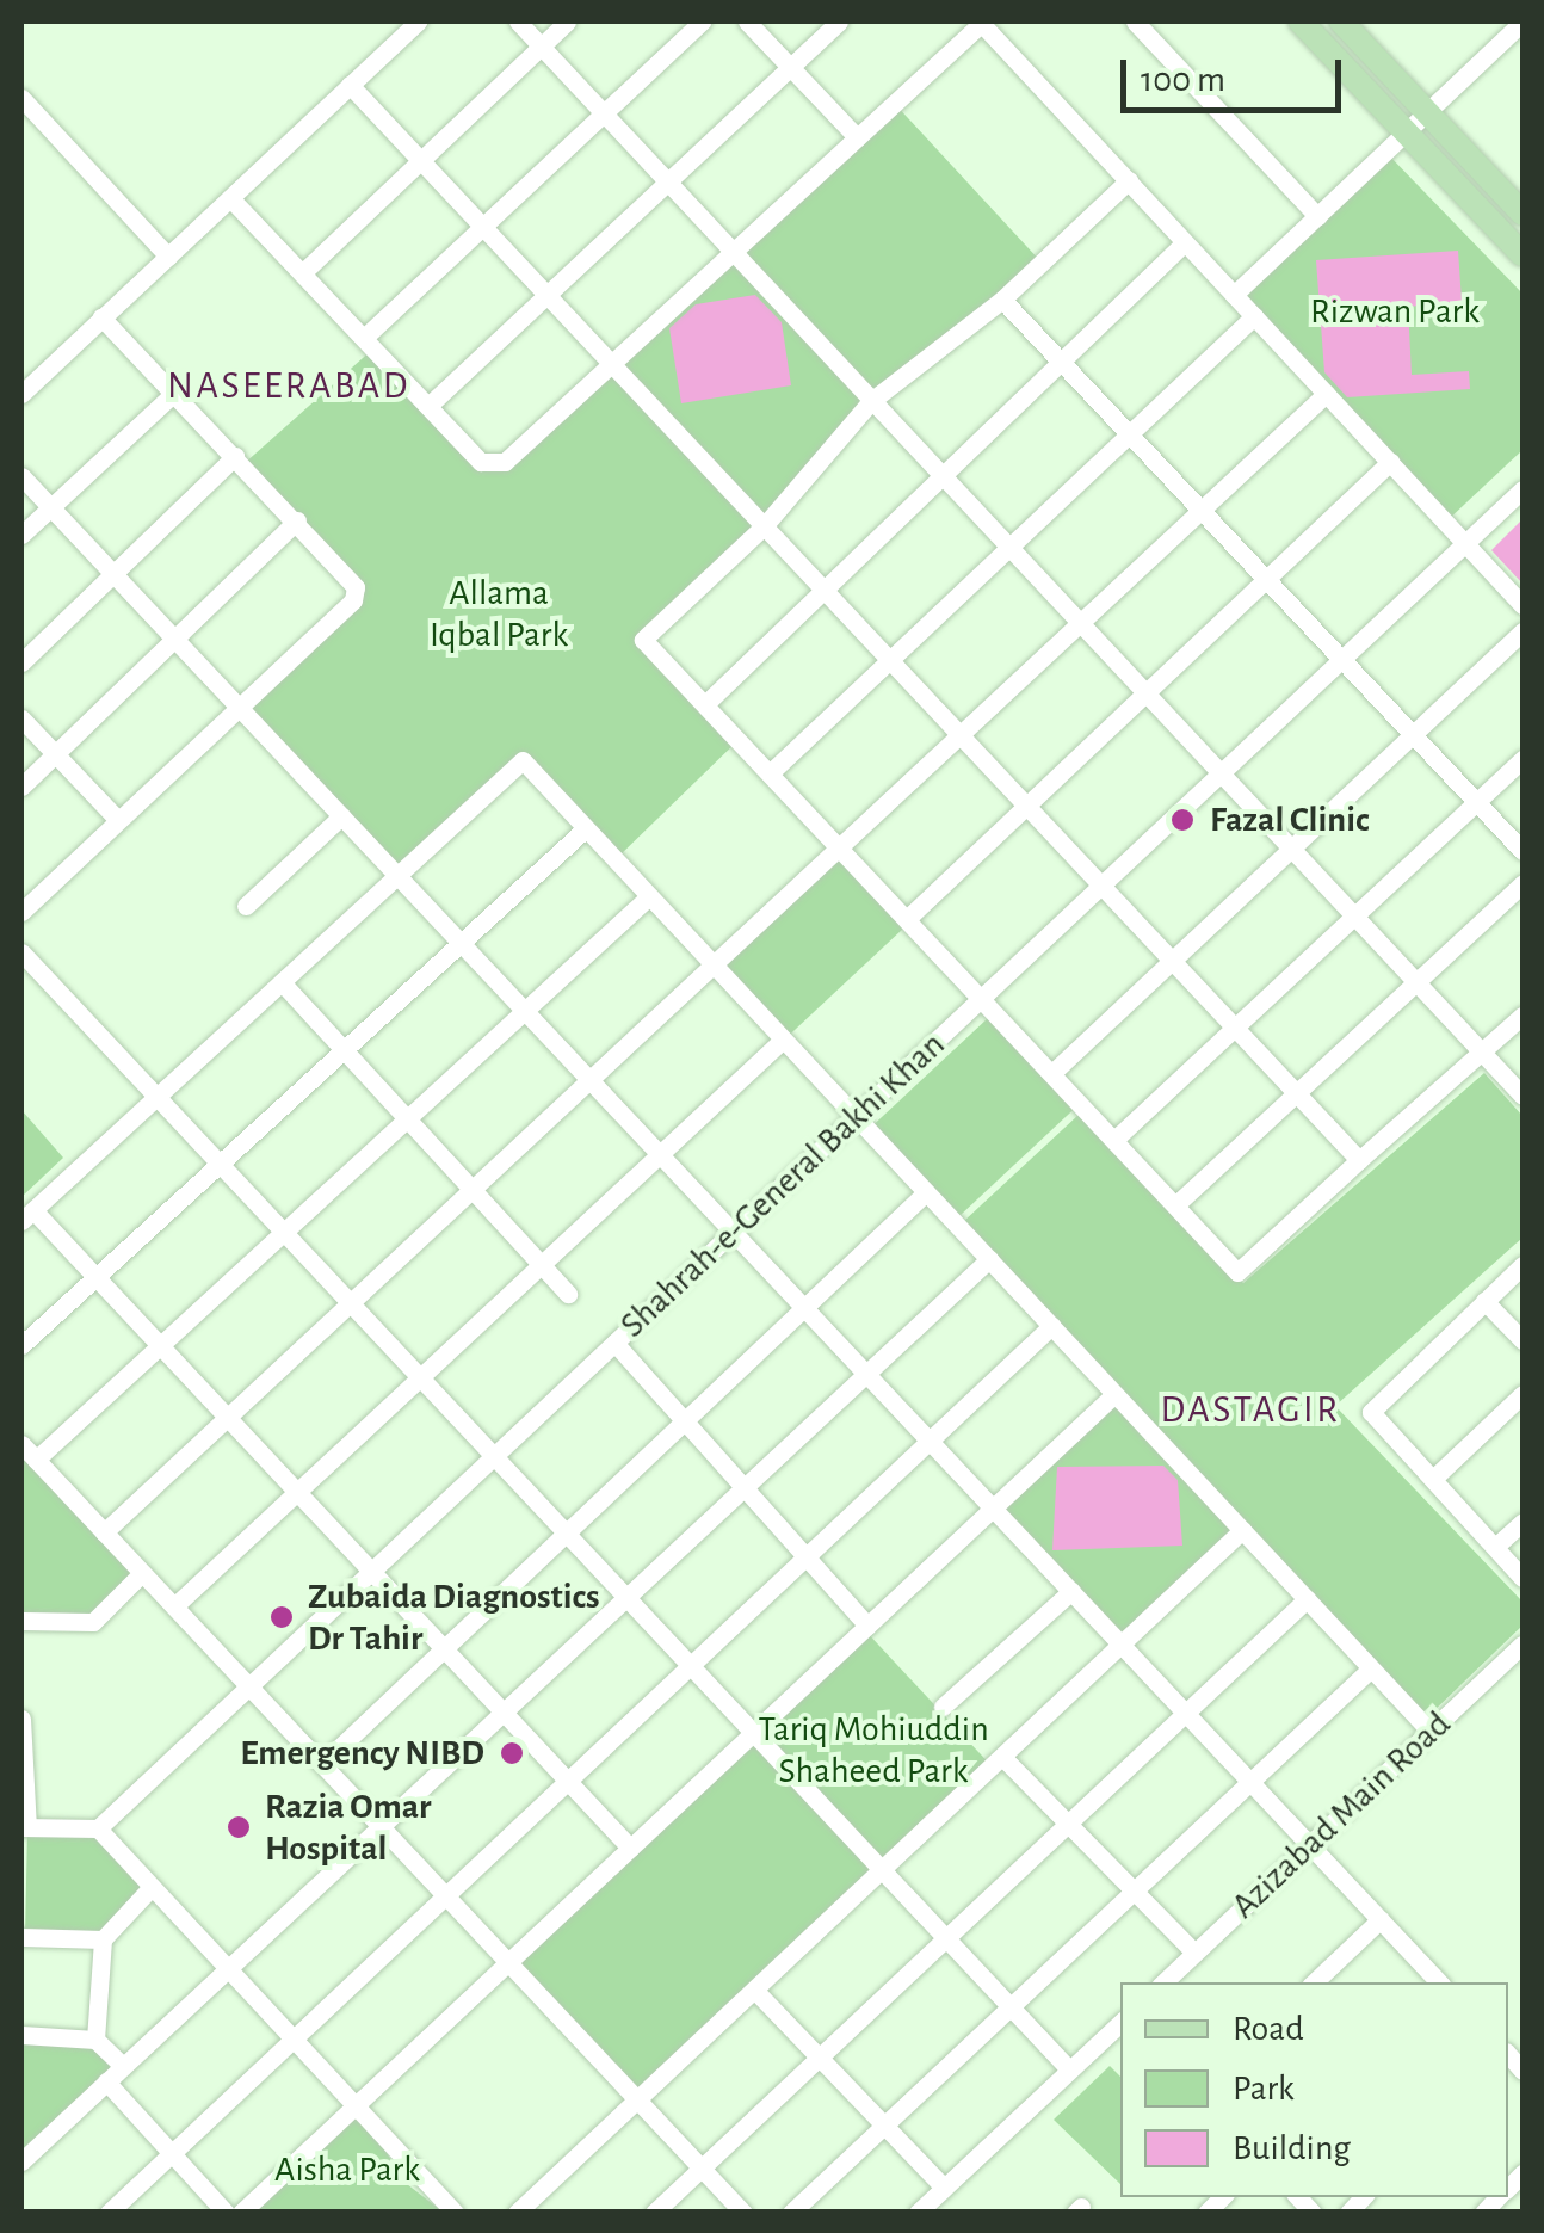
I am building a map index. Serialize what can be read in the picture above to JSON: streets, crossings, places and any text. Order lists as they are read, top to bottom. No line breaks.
{"streets":{"street":["Shahrah-e-General Bakhi Khan","Azizabad Main Road"]},"districts":["NASEERABAD","DASTAGIR"],"parks":["Rizwan Park","Allama Iqbal Park","Tariq Mohiuddin Shaheed Park","Aisha Park"],"places":["Fazal Clinic","Zubaida Diagnostics Dr Tahir","Emergency NIBD","Razia Omar Hospital"],"legend":["Road","Park","Building"],"scale_bar":"100 m"}
